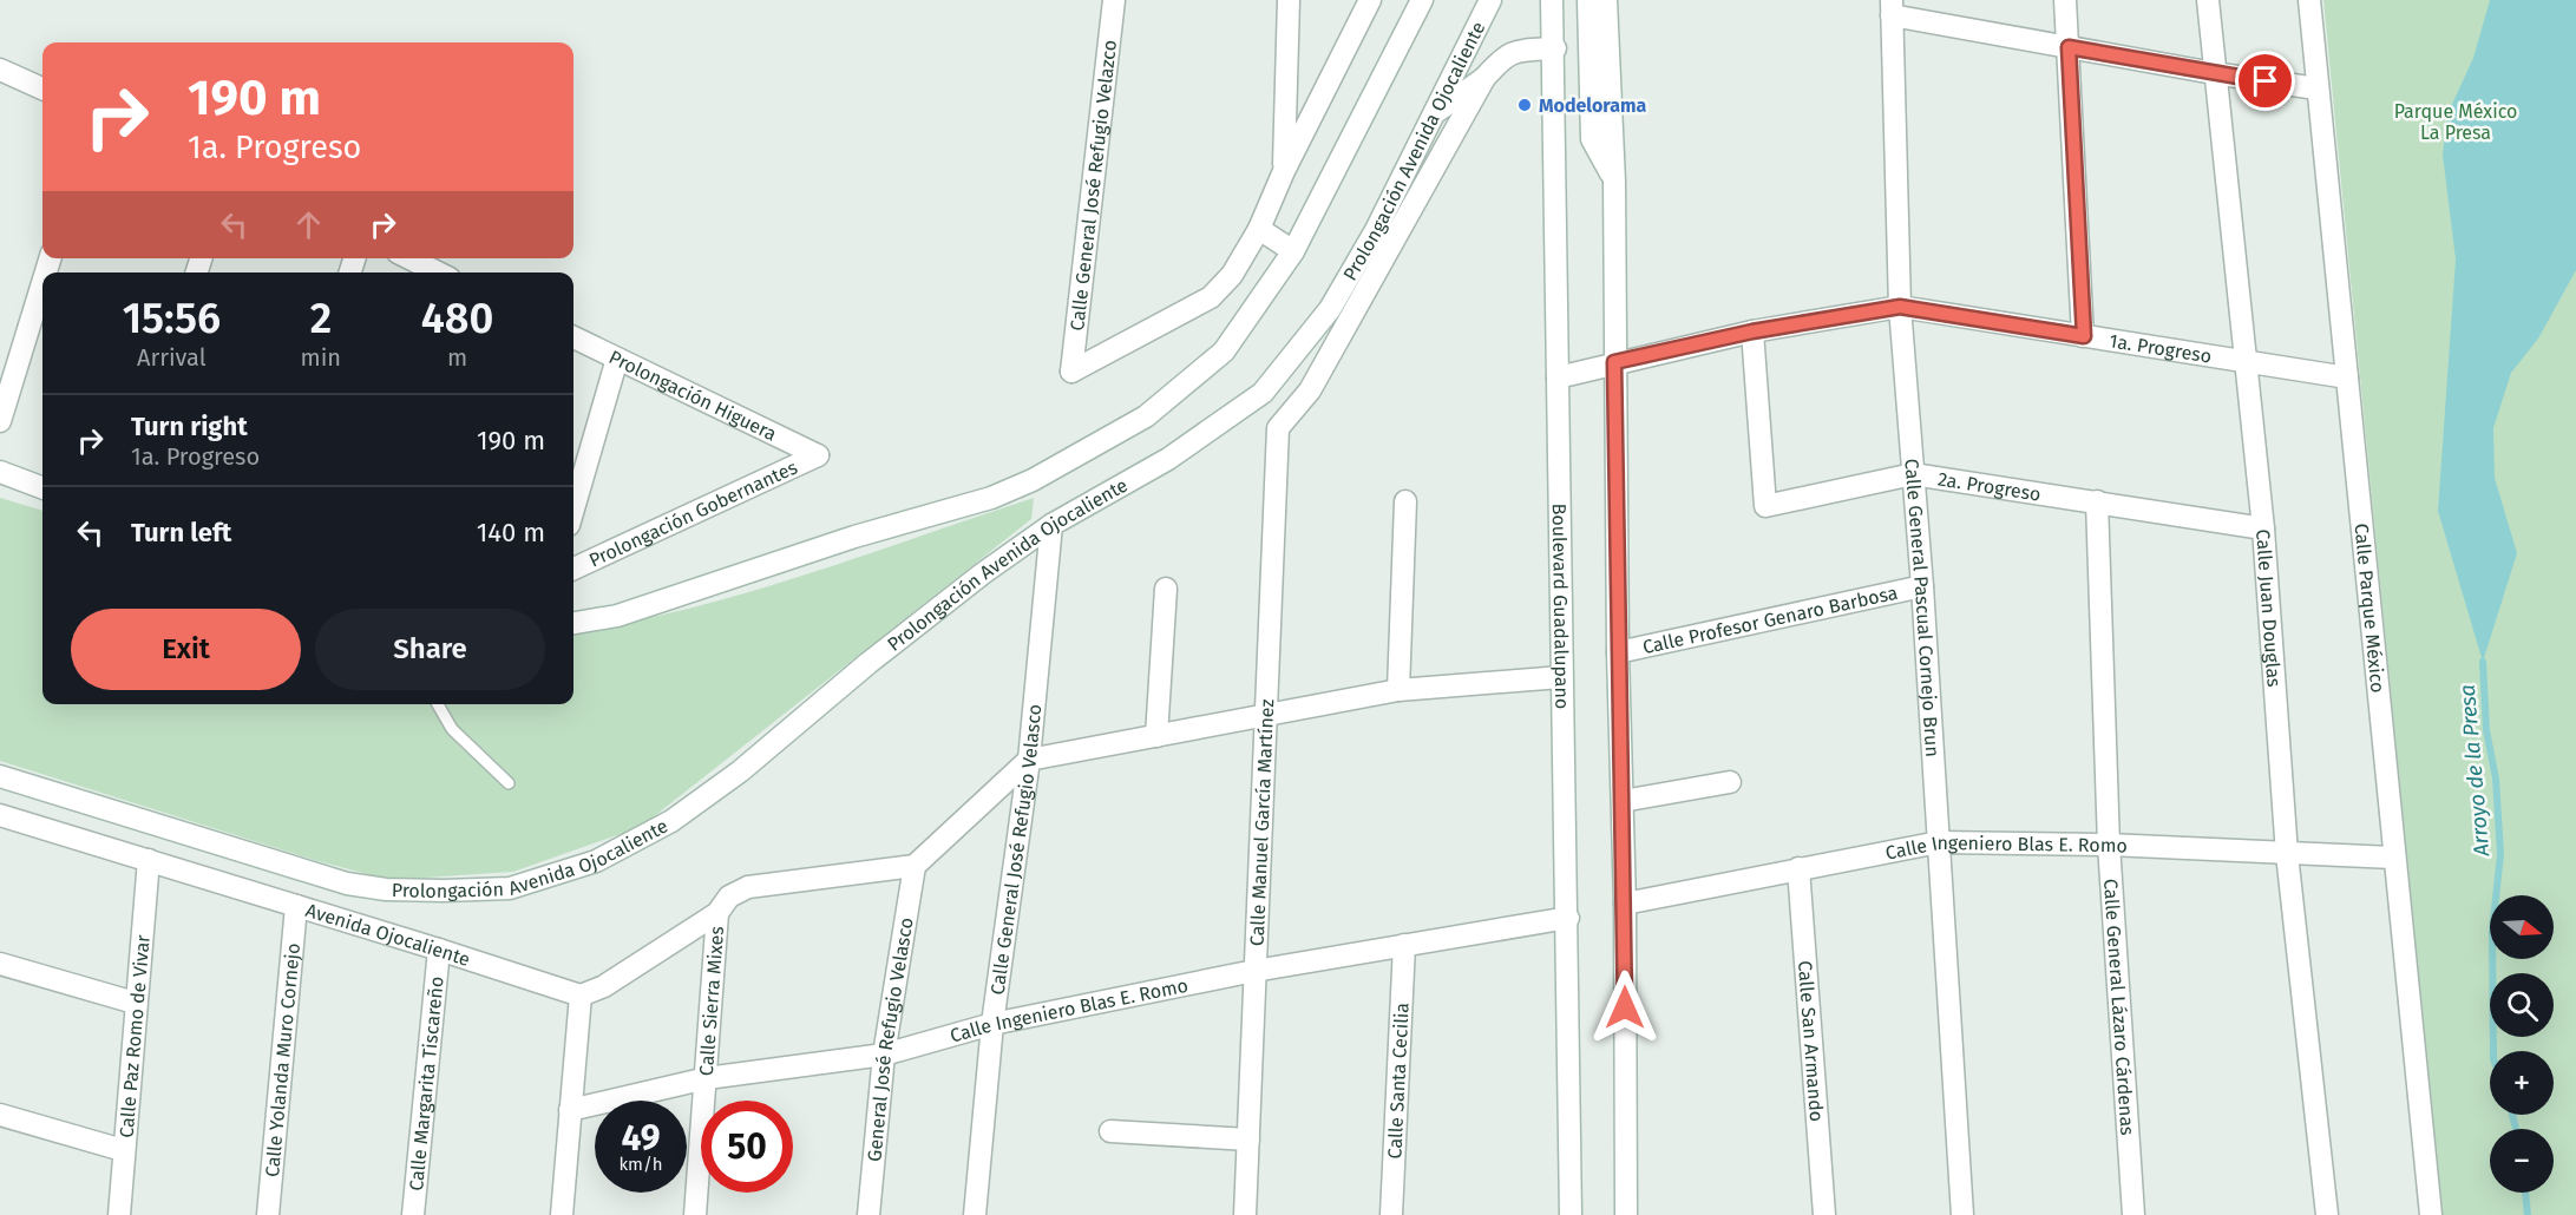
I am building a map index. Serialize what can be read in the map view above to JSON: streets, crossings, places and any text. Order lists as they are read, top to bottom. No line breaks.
{"streets":{"street":["Prolongación Avenida Ojocaliente","Calle General José Refugio Velazco","1a. Progreso","Prolongación Higuera","2a. Progreso","Prolongación Gobernantes","Boulevard Guadalupano","Calle General Pascual Cornejo Brun","Calle Juan Douglas","Calle Parque México","Calle Profesor Genaro Barbosa","Calle Manuel García Martínez","Calle General José Refugio Velasco","Calle Ingeniero Blas E. Romo","Avenida Ojocaliente","Calle Sierra Mixes","Calle General Lázaro Cárdenas","Calle Paz Romo de Vivar","General José Refugio Velasco","Calle San Armando","Calle Yolanda Muro Cornejo","Calle Santa Cecilia","Calle Margarita Tiscareño"]},"crossings":[["Prolongación Avenida Ojocaliente","Calle General José Refugio Velasco"],["Prolongación Avenida Ojocaliente","Avenida Ojocaliente"],["1a. Progreso","2a. Progreso"],["1a. Progreso","Boulevard Guadalupano"],["1a. Progreso","Calle General Pascual Cornejo Brun"],["1a. Progreso","Calle Juan Douglas"],["1a. Progreso","Calle Parque México"],["Prolongación Higuera","Prolongación Gobernantes"],["2a. Progreso","Calle General Pascual Cornejo Brun"],["2a. Progreso","Calle Juan Douglas"],["2a. Progreso","Calle General Lázaro Cárdenas"],["Boulevard Guadalupano","Calle Ingeniero Blas E. Romo"],["Calle General Pascual Cornejo Brun","Calle Profesor Genaro Barbosa"],["Calle General Pascual Cornejo Brun","Calle Ingeniero Blas E. Romo"],["Calle Juan Douglas","Calle Ingeniero Blas E. Romo"],["Calle Parque México","Calle Ingeniero Blas E. Romo"],["Calle Manuel García Martínez","Calle Ingeniero Blas E. Romo"],["Calle General José Refugio Velasco","Calle Ingeniero Blas E. Romo"],["Calle Ingeniero Blas E. Romo","Calle Sierra Mixes"],["Calle Ingeniero Blas E. Romo","Calle General Lázaro Cárdenas"],["Calle Ingeniero Blas E. Romo","General José Refugio Velasco"],["Calle Ingeniero Blas E. Romo","Calle San Armando"],["Calle Ingeniero Blas E. Romo","Calle Santa Cecilia"],["Avenida Ojocaliente","Calle Paz Romo de Vivar"],["Avenida Ojocaliente","Calle Yolanda Muro Cornejo"],["Avenida Ojocaliente","Calle Margarita Tiscareño"]],"water":["Arroyo de la Presa"],"parks":["Parque México La Presa"],"places":["Modelorama"],"north":"right","page":{"turn":["190 m","1a. Progreso"],"eta":["15:56","Arrival","2","min","480","m"],"list":[{"name":"Turn right","note":"1a. Progreso","value":"190 m"},{"name":"Turn left","value":"140 m"}],"buttons":["Exit","Share"],"map_buttons":["+","−"],"speed":"49 km/h","limit":"50"}}
